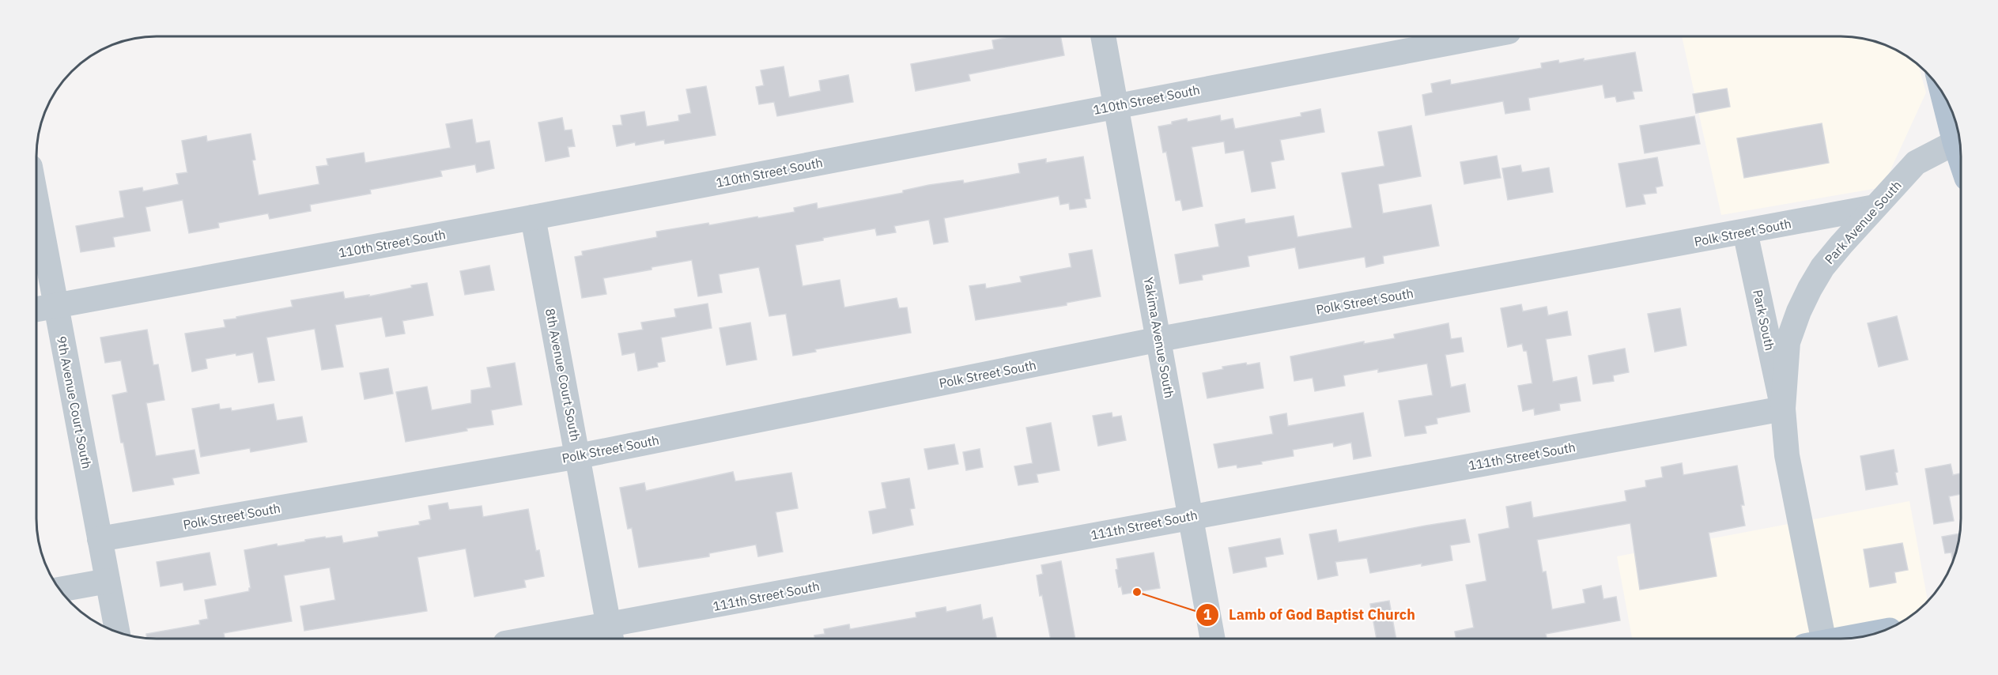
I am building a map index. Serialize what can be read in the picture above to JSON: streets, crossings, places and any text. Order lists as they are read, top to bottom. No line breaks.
{"streets":{"street":["110th Street South","Park Avenue South","Polk Street South","Park South","Yakima Avenue South","8th Avenue Court South","9th Avenue Court South","111th Street South"]},"crossings":[["110th Street South","Yakima Avenue South"],["110th Street South","8th Avenue Court South"],["110th Street South","9th Avenue Court South"],["Park Avenue South","Polk Street South"],["Park Avenue South","Park South"],["Park Avenue South","111th Street South"],["Polk Street South","Park South"],["Polk Street South","Yakima Avenue South"],["Polk Street South","8th Avenue Court South"],["Polk Street South","9th Avenue Court South"],["Park South","111th Street South"],["Yakima Avenue South","111th Street South"],["8th Avenue Court South","111th Street South"]],"places":["Lamb of God Baptist Church"]}
